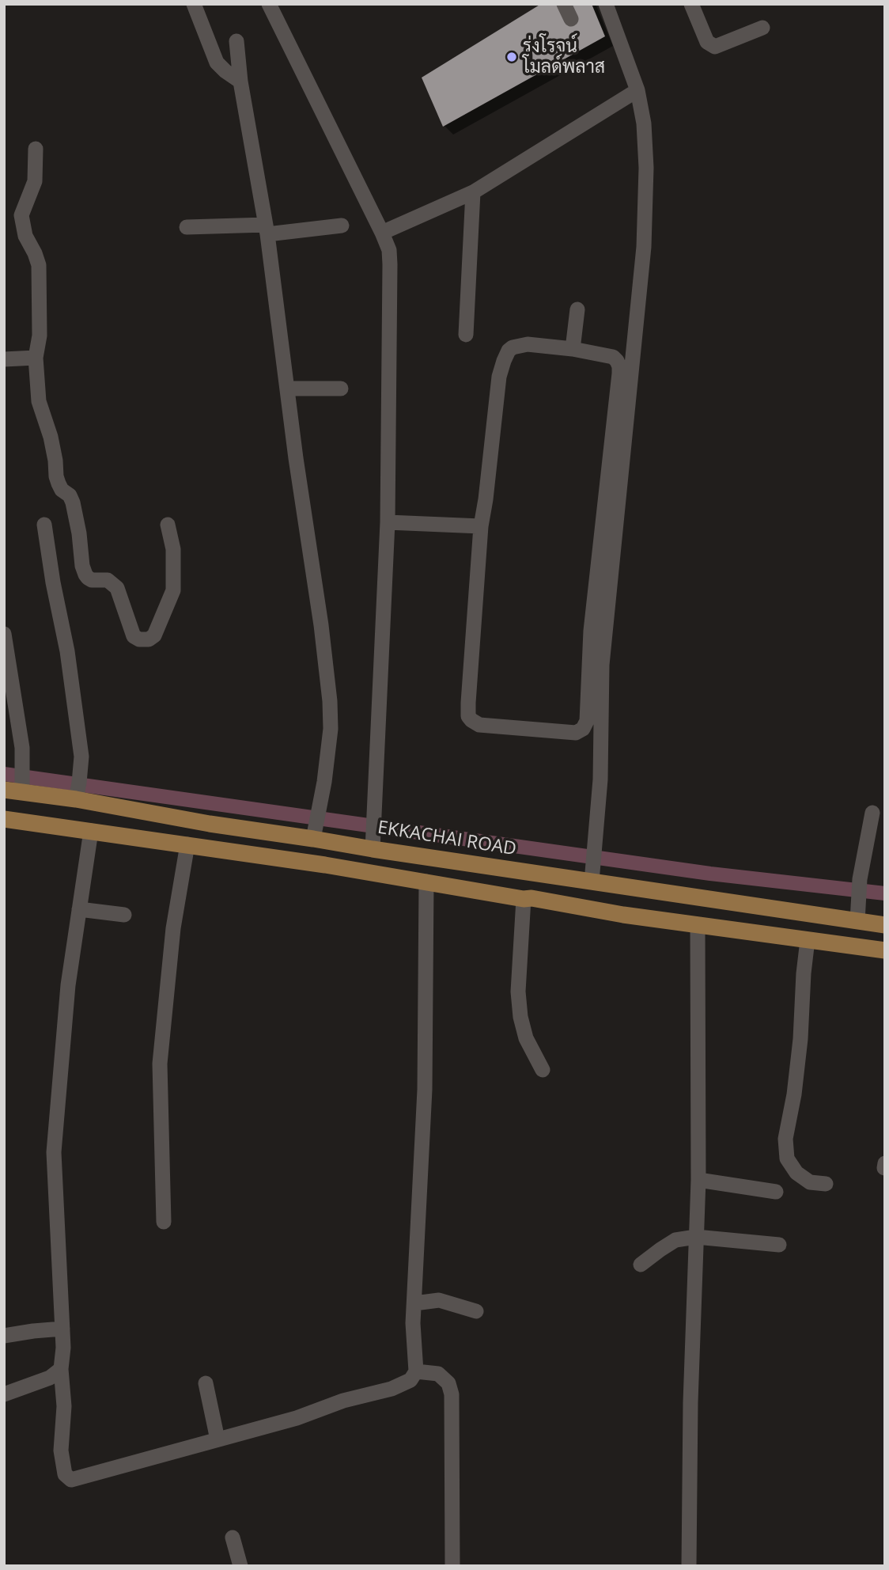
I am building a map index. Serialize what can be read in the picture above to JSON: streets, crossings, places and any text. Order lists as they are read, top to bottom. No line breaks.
{"streets":{"main road":["EKKACHAI ROAD"]},"places":["รุ่งโรจน์ โมลด์พลาส"]}
